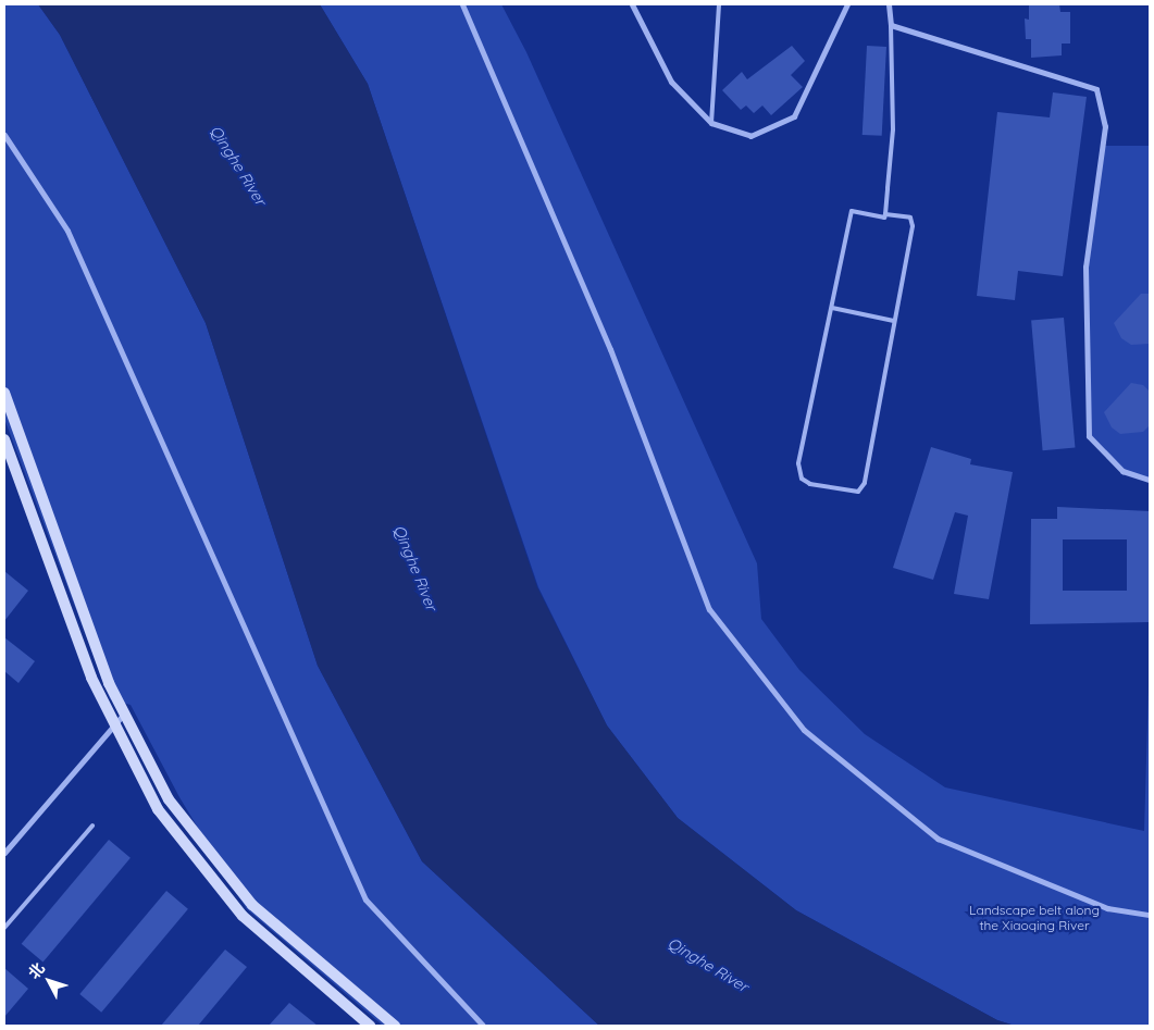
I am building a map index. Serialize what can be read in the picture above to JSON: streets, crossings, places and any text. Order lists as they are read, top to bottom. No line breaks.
{"water":["Qinghe River"],"parks":["Landscape belt along the Xiaoqing River"],"north":"top left"}
